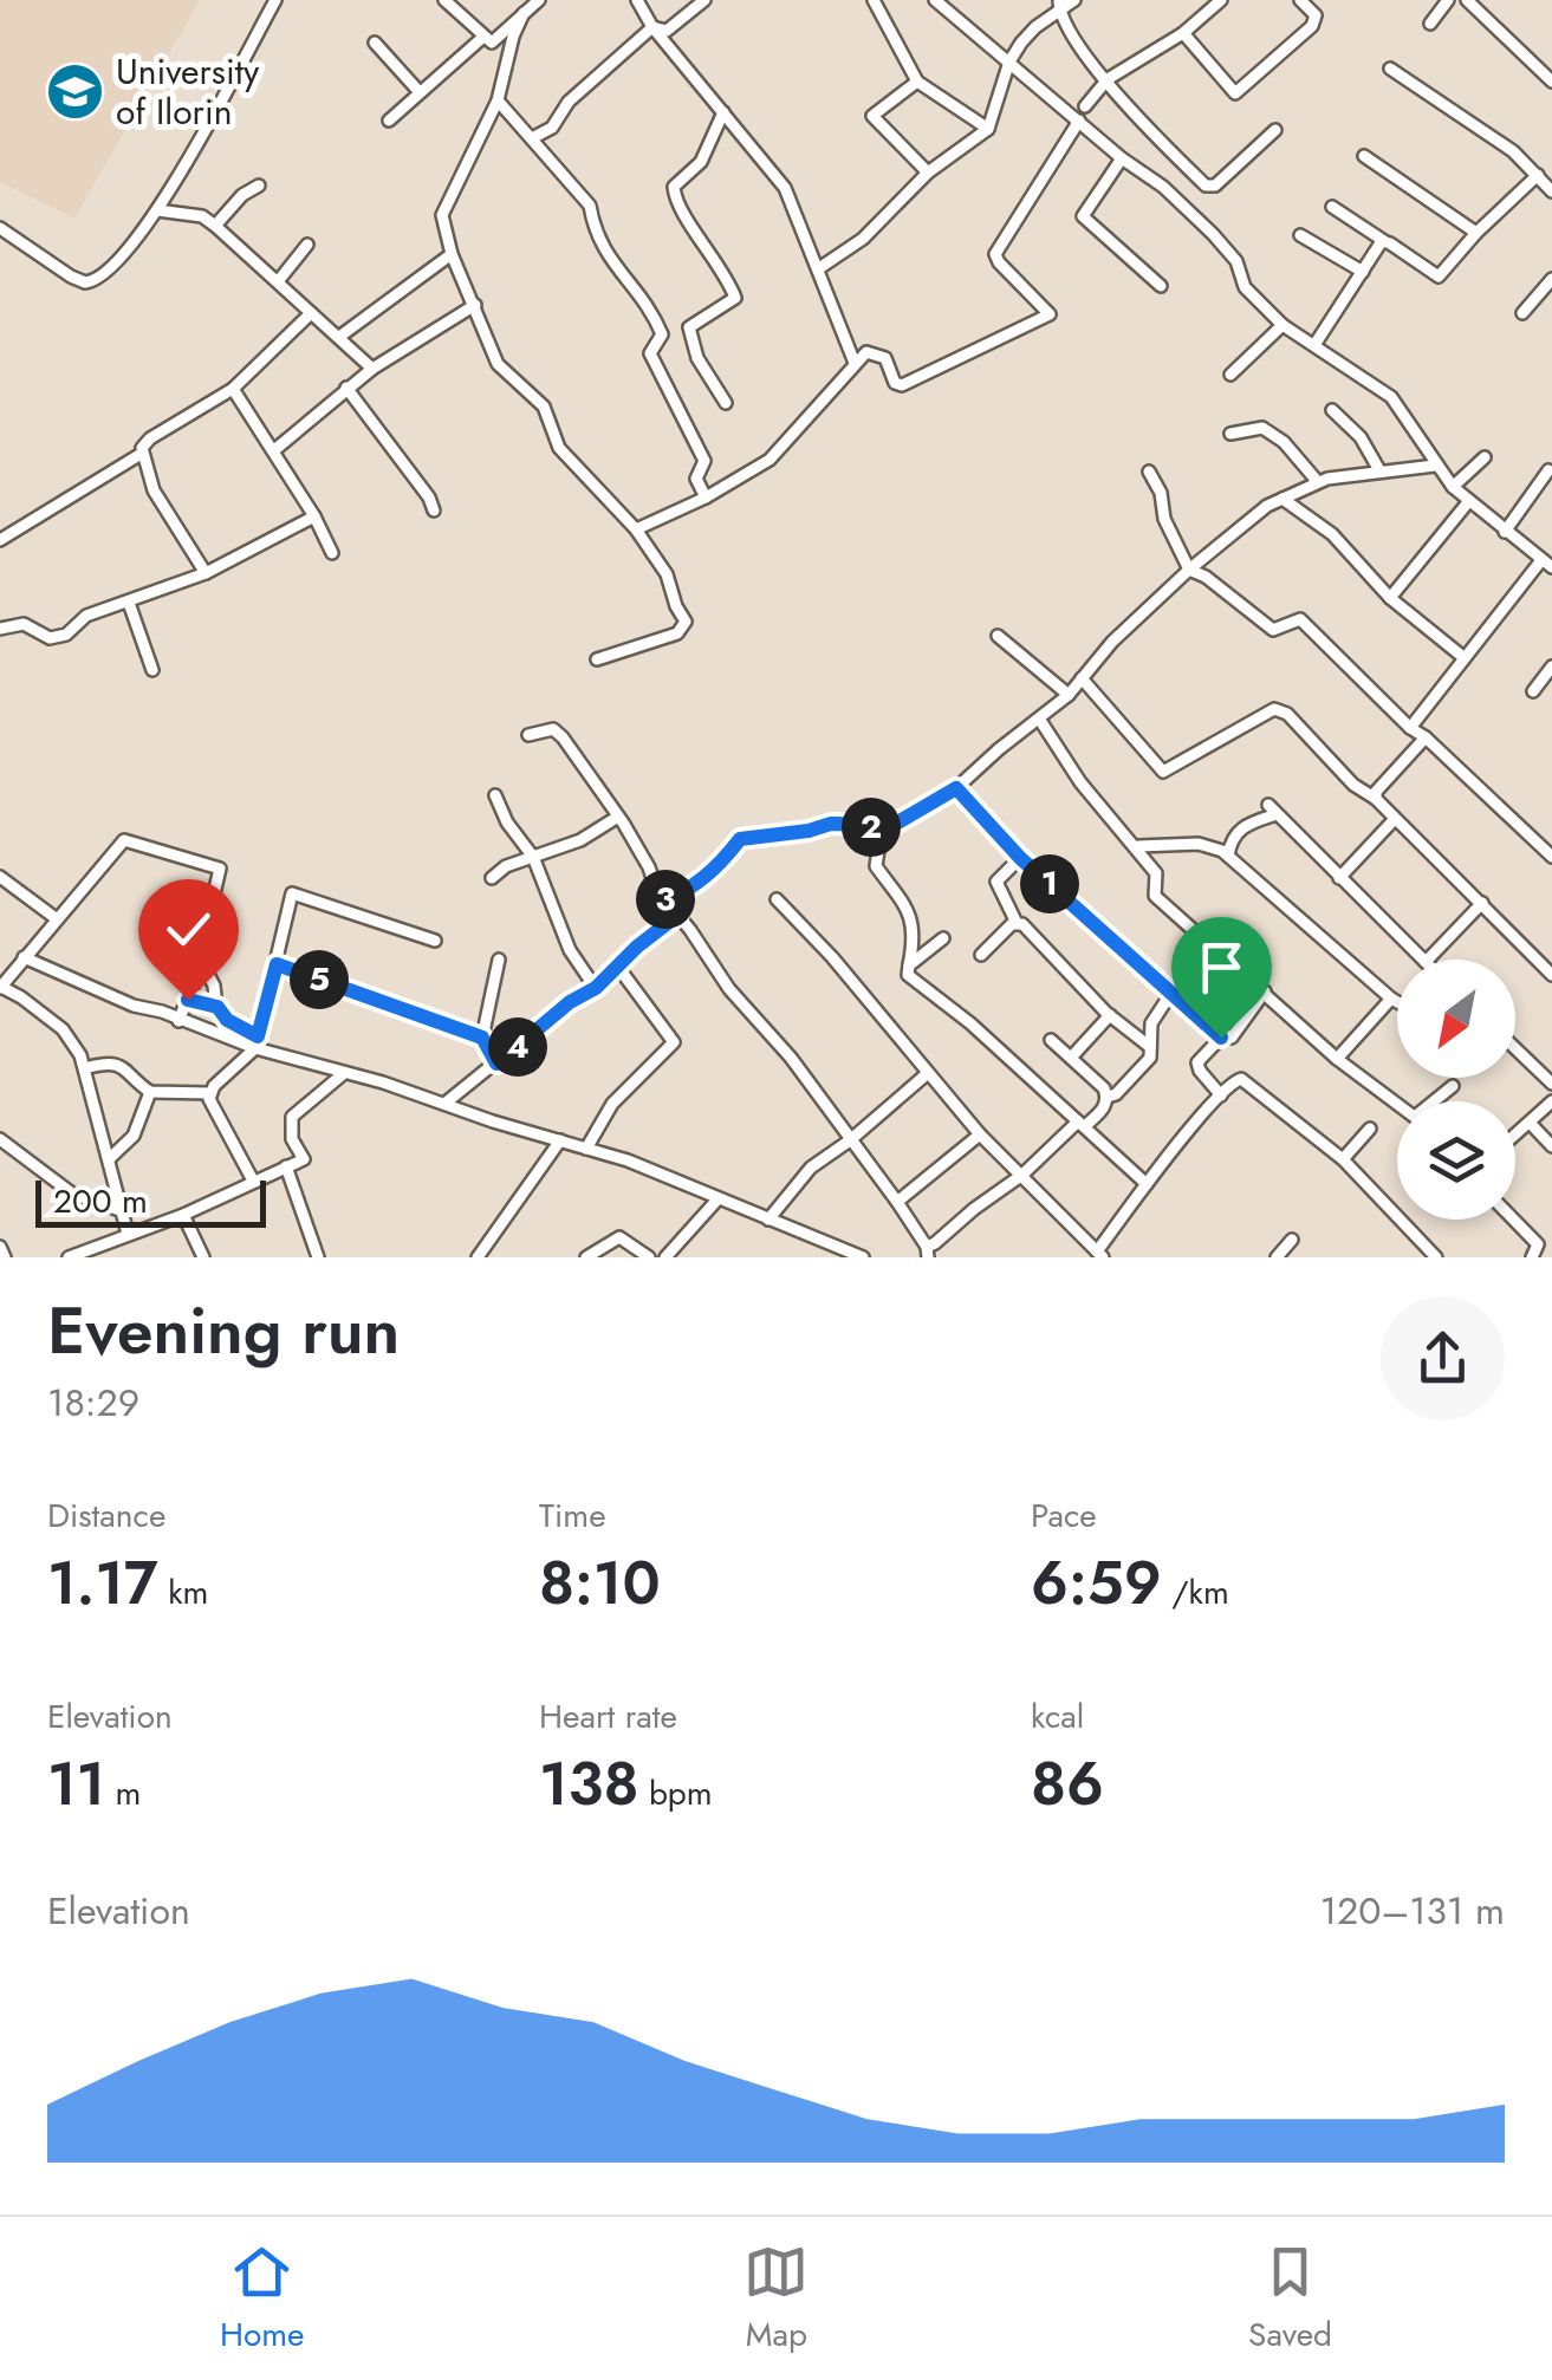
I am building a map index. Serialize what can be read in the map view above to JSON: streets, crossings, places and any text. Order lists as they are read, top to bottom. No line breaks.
{"places":{"school or university":["University of Ilorin"]},"scale_bar":"200 m","north":"bottom left","page":{"pins":["2","1","3","5","4"],"scale":"200 m","heading":["Evening run","18:29"],"stats":[["Distance","1.17 km"],["Time","8:10"],["Pace","6:59 /km"],["Elevation","11 m"],["Heart rate","138 bpm"],["kcal","86"]],"chart":["Elevation","120–131 m"],"tabs":["Home","Map","Saved"]}}
